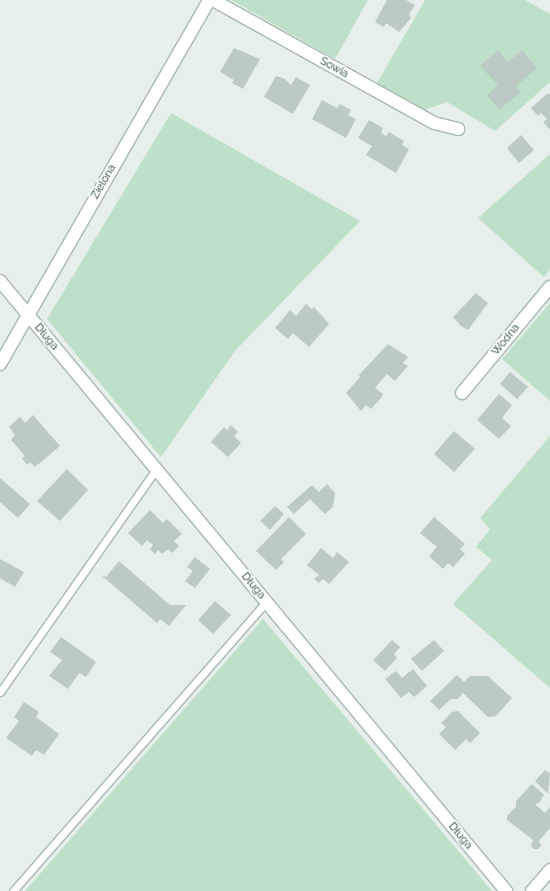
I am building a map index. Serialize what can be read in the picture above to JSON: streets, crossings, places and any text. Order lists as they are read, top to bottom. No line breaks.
{"streets":{"street":["Sowia","Zielona","Długa","Wodna"]},"crossings":[["Zielona","Długa"]]}
